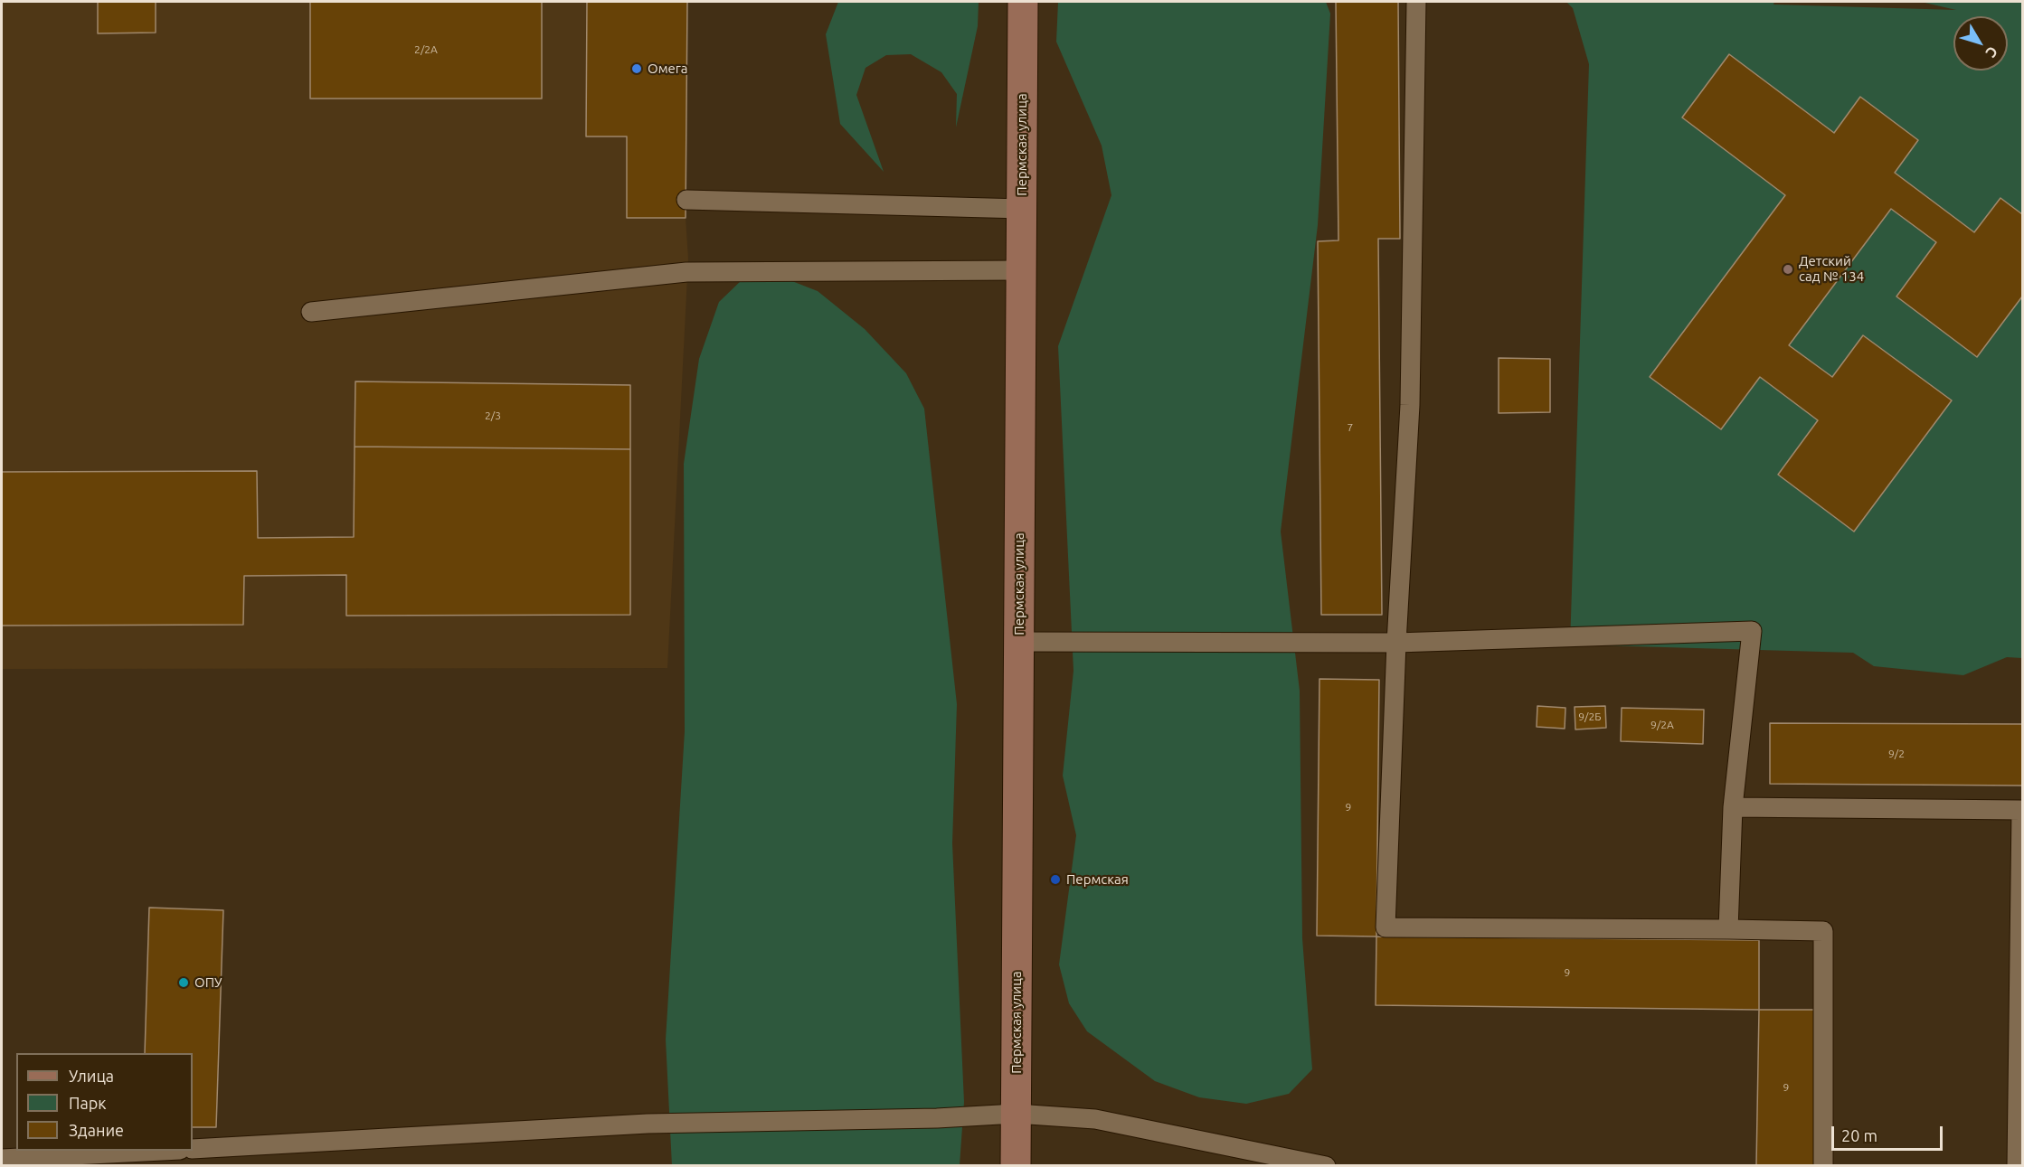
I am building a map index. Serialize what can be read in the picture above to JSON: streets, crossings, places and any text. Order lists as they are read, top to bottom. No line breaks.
{"streets":{"street":["Пермская улица"]},"places":["Омега","Детский сад № 134","Пермская","ОПУ"],"house_numbers":["2/2А","2/3","7","9/2Б","9/2А","9/2","9","9","9"],"legend":["Улица","Парк","Здание"],"scale_bar":"20 m","north":"bottom right"}
